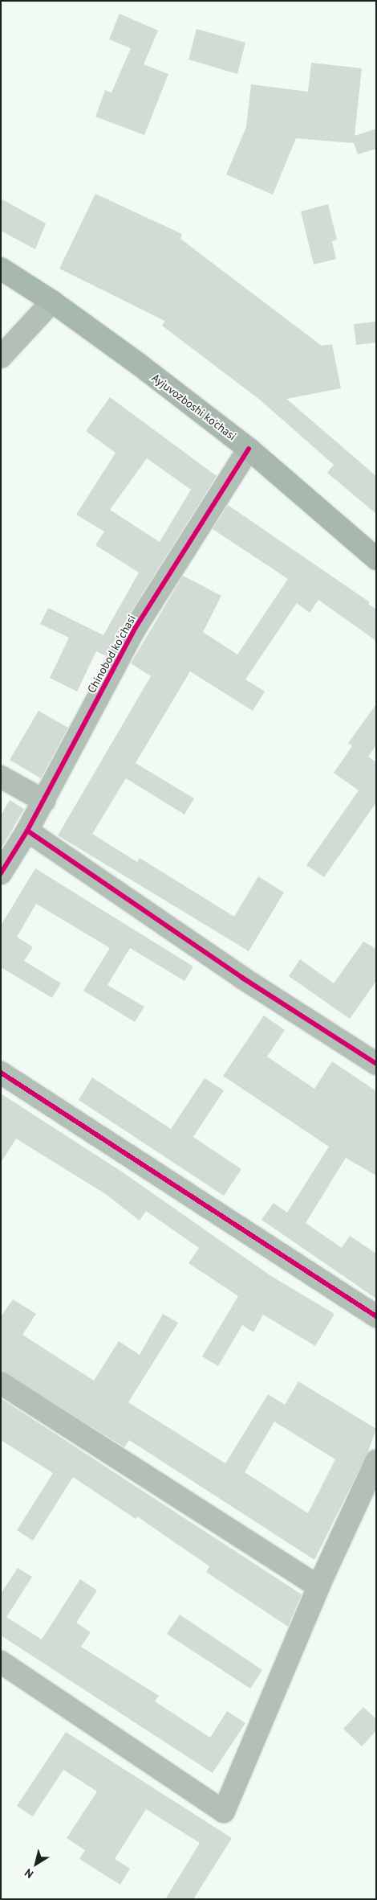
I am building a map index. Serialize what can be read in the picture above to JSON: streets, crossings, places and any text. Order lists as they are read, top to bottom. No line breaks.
{"streets":{"main road":["Ayjuvozboshi ko'chasi"],"street":["Chinobod koʻchasi"]},"crossings":[["Ayjuvozboshi ko'chasi","Chinobod koʻchasi"]],"north":"bottom left"}
